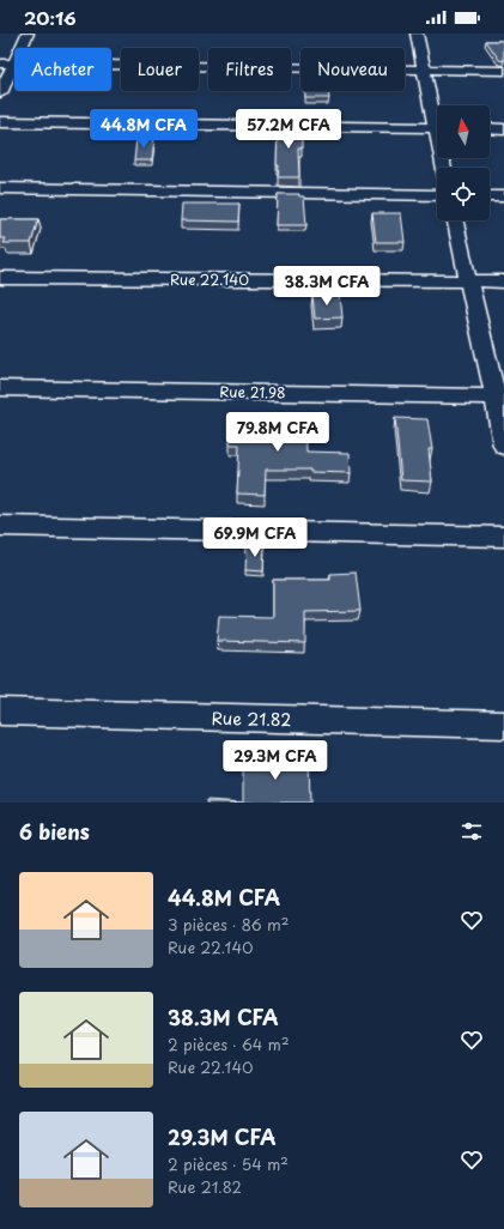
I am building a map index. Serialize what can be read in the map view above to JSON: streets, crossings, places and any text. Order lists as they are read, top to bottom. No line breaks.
{"streets":{"street":["Rue 22.140","Rue 21.98","Rue 21.82"]},"north":"top","page":{"status":"20:16","chip":["Acheter","Louer","Filtres","Nouveau"],"price":["44.8M CFA","57.2M CFA","38.3M CFA","79.8M CFA","69.9M CFA","29.3M CFA"],"heading":"6 biens","list":[{"name":"44.8M CFA","note":"3 pièces · 86 m² · Rue 22.140"},{"name":"38.3M CFA","note":"2 pièces · 64 m² · Rue 22.140"},{"name":"29.3M CFA","note":"2 pièces · 54 m² · Rue 21.82"}]}}
